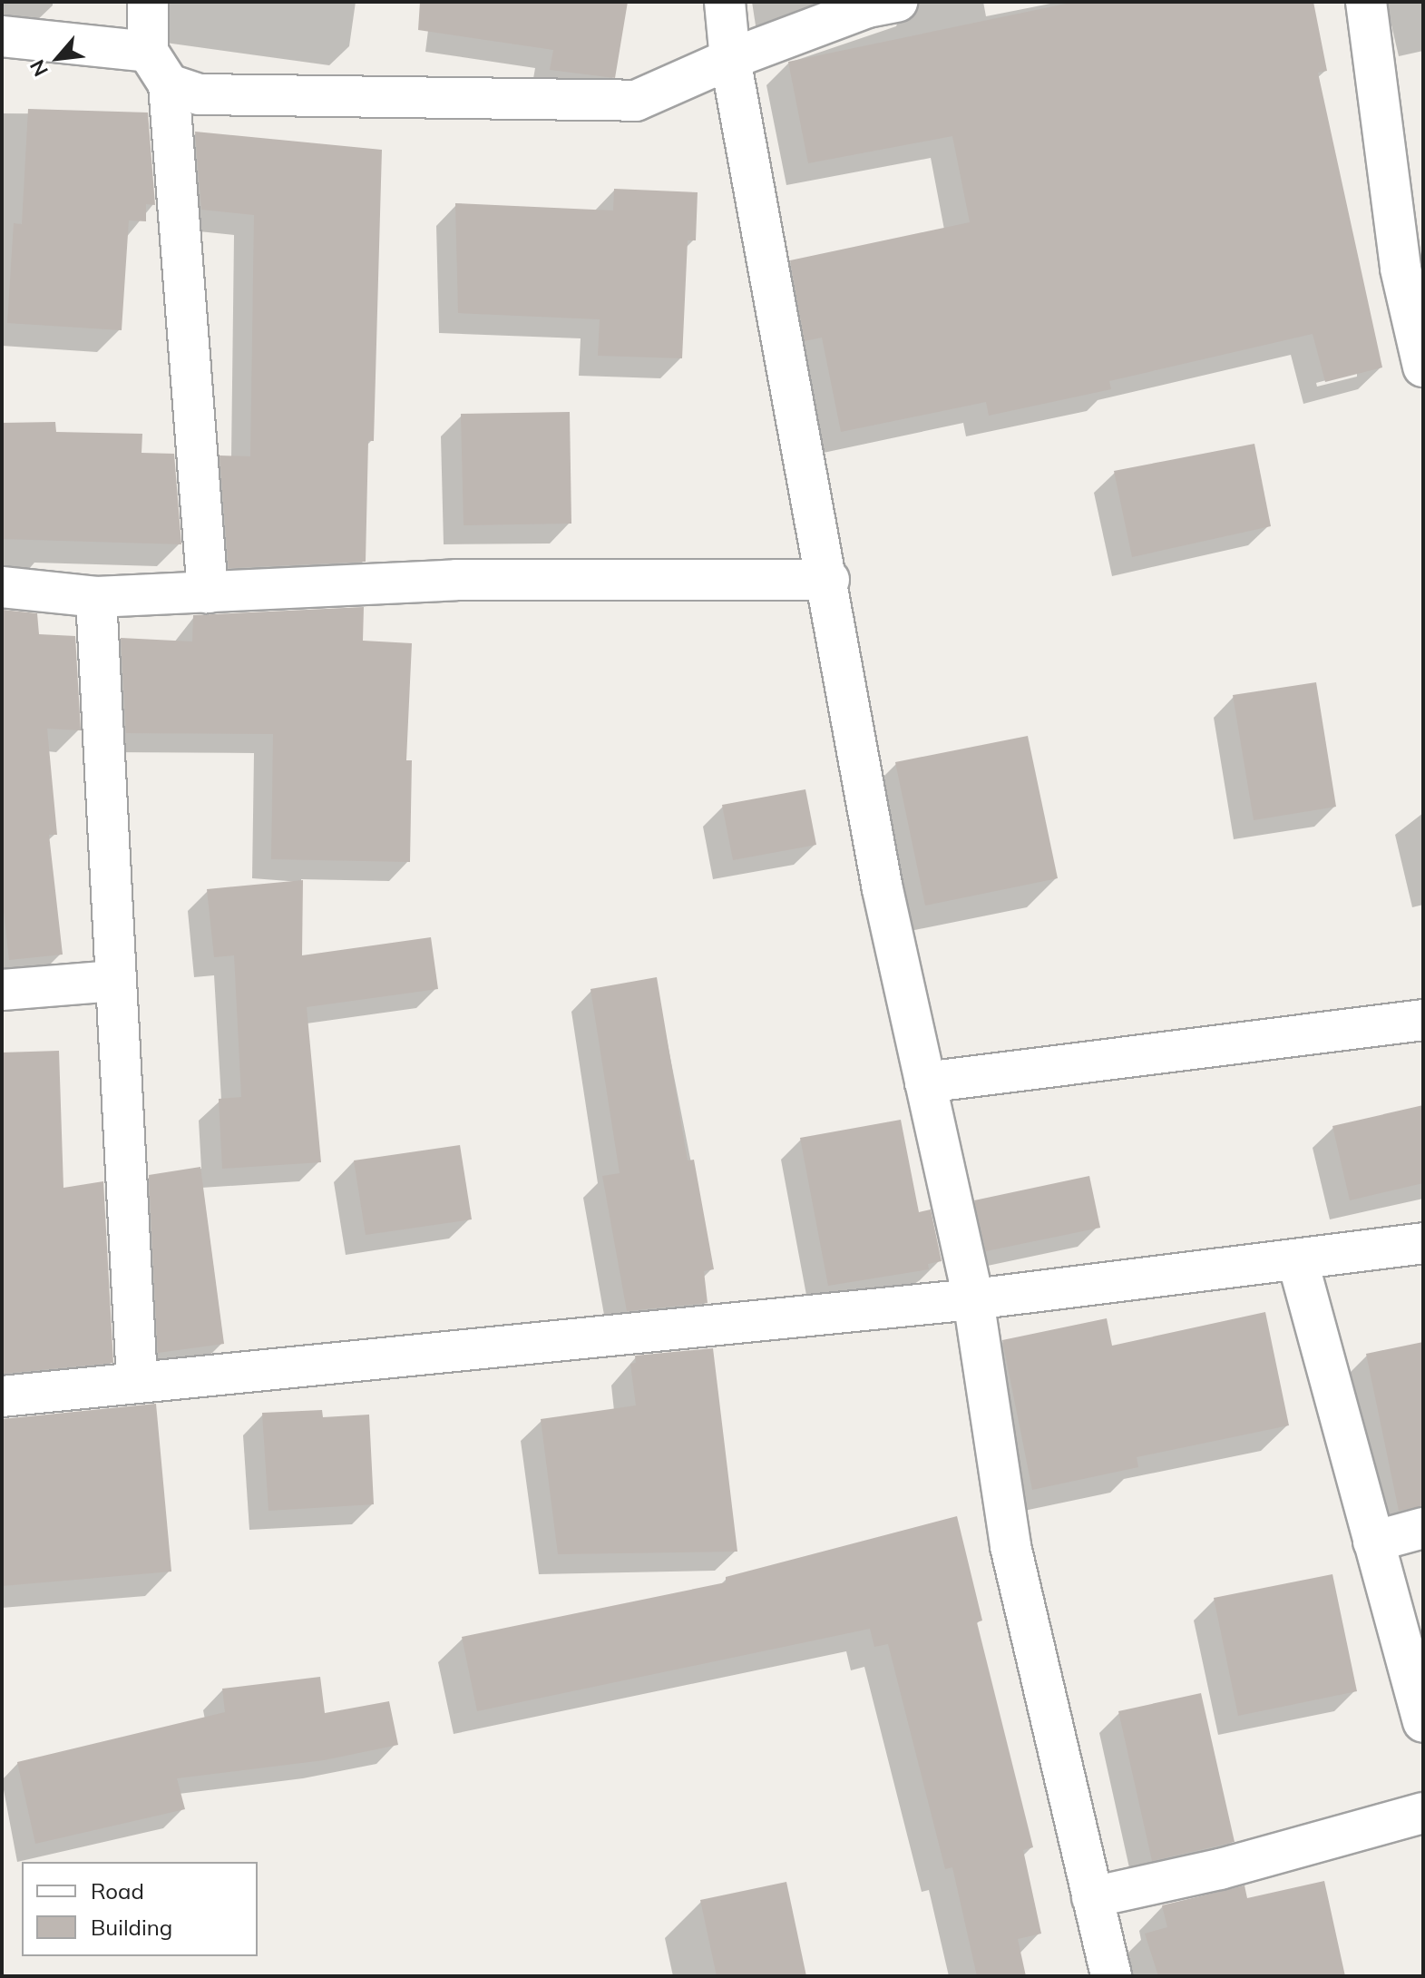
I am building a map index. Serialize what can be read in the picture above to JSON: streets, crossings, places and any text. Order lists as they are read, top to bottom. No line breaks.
{"legend":["Road","Building"],"north":"bottom left"}
